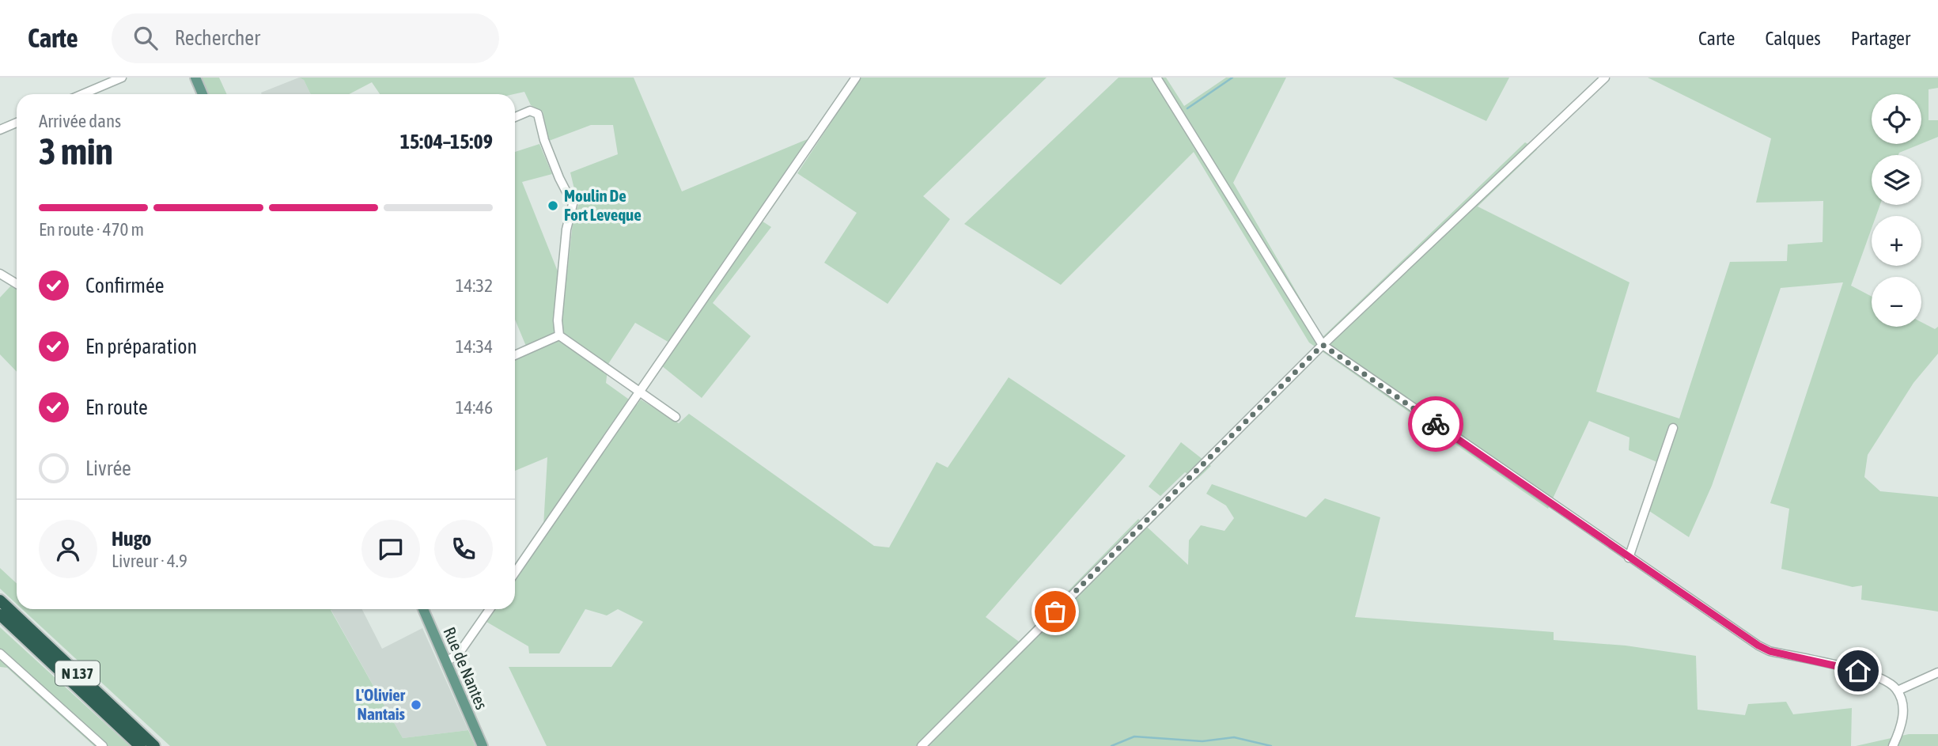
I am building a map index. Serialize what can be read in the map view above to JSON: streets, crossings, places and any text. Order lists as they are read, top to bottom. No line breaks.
{"streets":{"highway":["N 137"],"main road":["Rue de Nantes"]},"places":["Moulin De Fort Leveque","L'Olivier Nantais"],"page":{"header":"Carte","search":"Rechercher","nav":["Carte","Calques","Partager"],"map_buttons":["+","−"],"heading":["3 min","Arrivée dans","15:04–15:09"],"panel":["Hugo","Livreur · 4.9"],"bar":"En route · 470 m","list":[["Confirmée","14:32"],["En préparation","14:34"],["En route","14:46"],"Livrée"]}}
